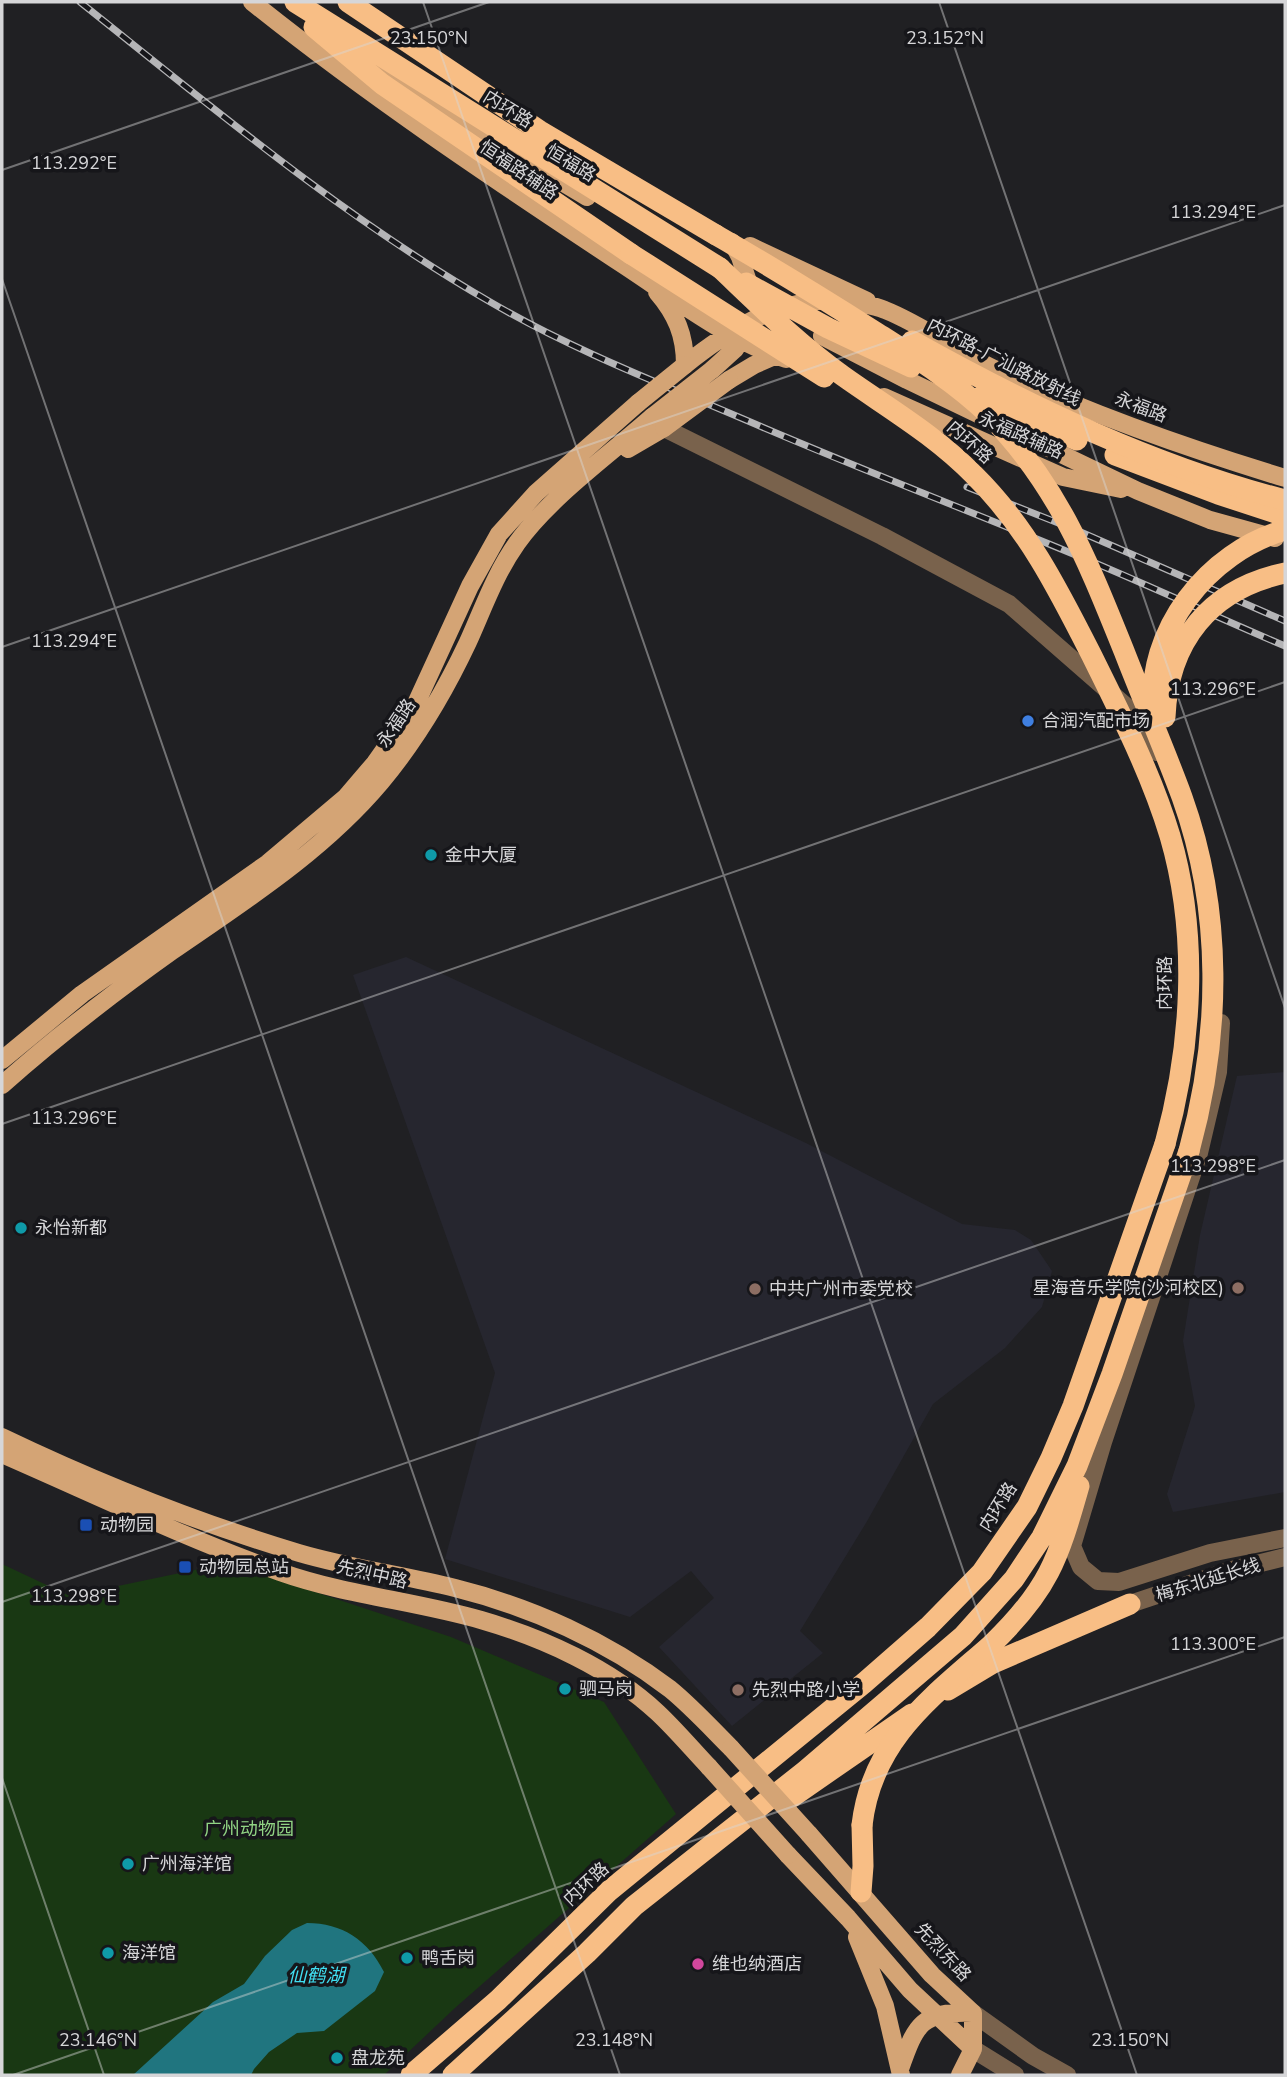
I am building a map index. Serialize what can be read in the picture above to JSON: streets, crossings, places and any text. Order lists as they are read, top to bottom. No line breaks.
{"streets":{"highway":["内环路","内环路-广汕路放射线"],"main road":["恒福路","恒福路辅路","永福路","永福路辅路","先烈中路","先烈东路"],"street":["梅东北延长线"]},"crossings":[["内环路","恒福路"],["内环路","内环路-广汕路放射线"],["内环路","永福路"],["恒福路","内环路-广汕路放射线"],["恒福路","永福路"],["恒福路辅路","永福路"],["恒福路辅路","永福路辅路"],["内环路-广汕路放射线","永福路"],["永福路","梅东北延长线"],["先烈中路","先烈东路"]],"water":["仙鹤湖"],"parks":["广州动物园"],"places":{"other":["合润汽配市场","金中大厦","永怡新都","星海音乐学院(沙河校区)","中共广州市委党校","驷马岗","先烈中路小学","广州海洋馆","海洋馆","鸭舌岗","维也纳酒店","盘龙苑"],"transit":["动物园","动物园总站"]},"coordinates":["23.150°N","23.152°N","113.292°E","113.294°E","113.296°E","113.298°E","113.300°E","23.146°N","23.148°N"]}
